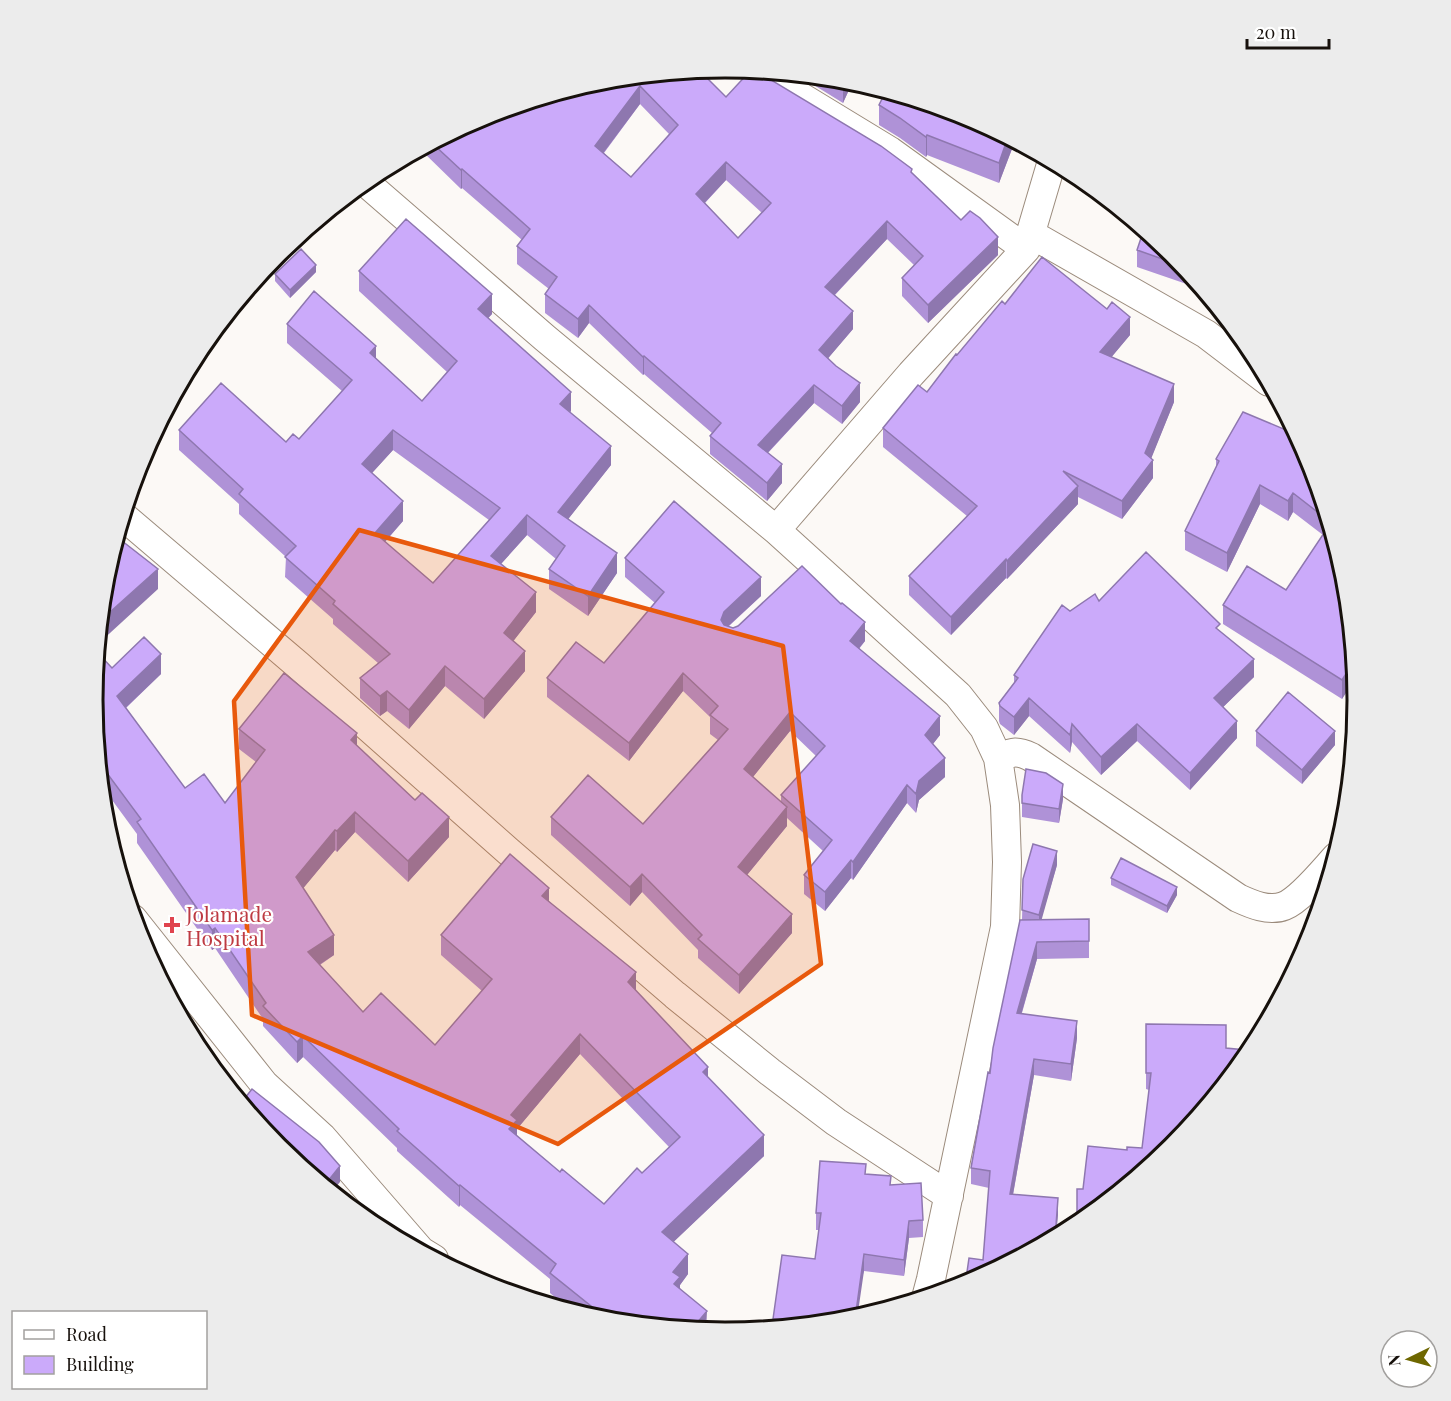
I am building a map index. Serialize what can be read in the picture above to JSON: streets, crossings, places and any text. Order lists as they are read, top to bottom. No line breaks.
{"places":{"health":["Jolamade Hospital"]},"legend":["Road","Building"],"scale_bar":"20 m","north":"left"}
